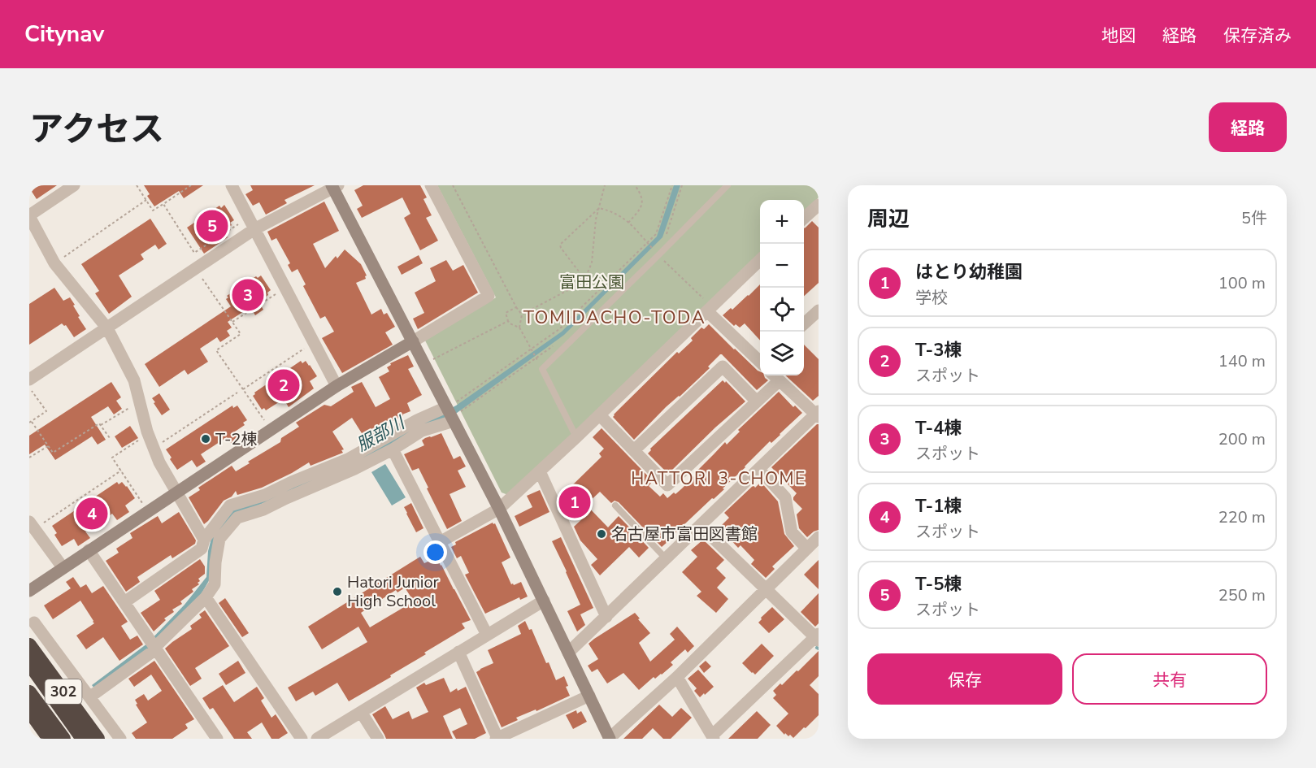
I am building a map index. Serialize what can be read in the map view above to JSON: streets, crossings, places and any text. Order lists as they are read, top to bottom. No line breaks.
{"streets":{"highway":["302"]},"districts":["TOMIDACHO-TODA","HATTORI 3-CHOME"],"water":["服部川"],"parks":["富田公園"],"places":["T-2棟","名古屋市富田図書館","Hatori Junior High School"],"page":{"header":"Citynav","nav":["地図","経路","保存済み"],"title":"アクセス","buttons":["経路",["保存","共有"]],"heading":["周辺","5件"],"map_buttons":["+","−"],"pins":["5","3","2","1","4"],"list":[{"mark":"1","name":"はとり幼稚園","note":"学校","value":"100 m"},{"mark":"2","name":"T-3棟","note":"スポット","value":"140 m"},{"mark":"3","name":"T-4棟","note":"スポット","value":"200 m"},{"mark":"4","name":"T-1棟","note":"スポット","value":"220 m"},{"mark":"5","name":"T-5棟","note":"スポット","value":"250 m"}]}}
